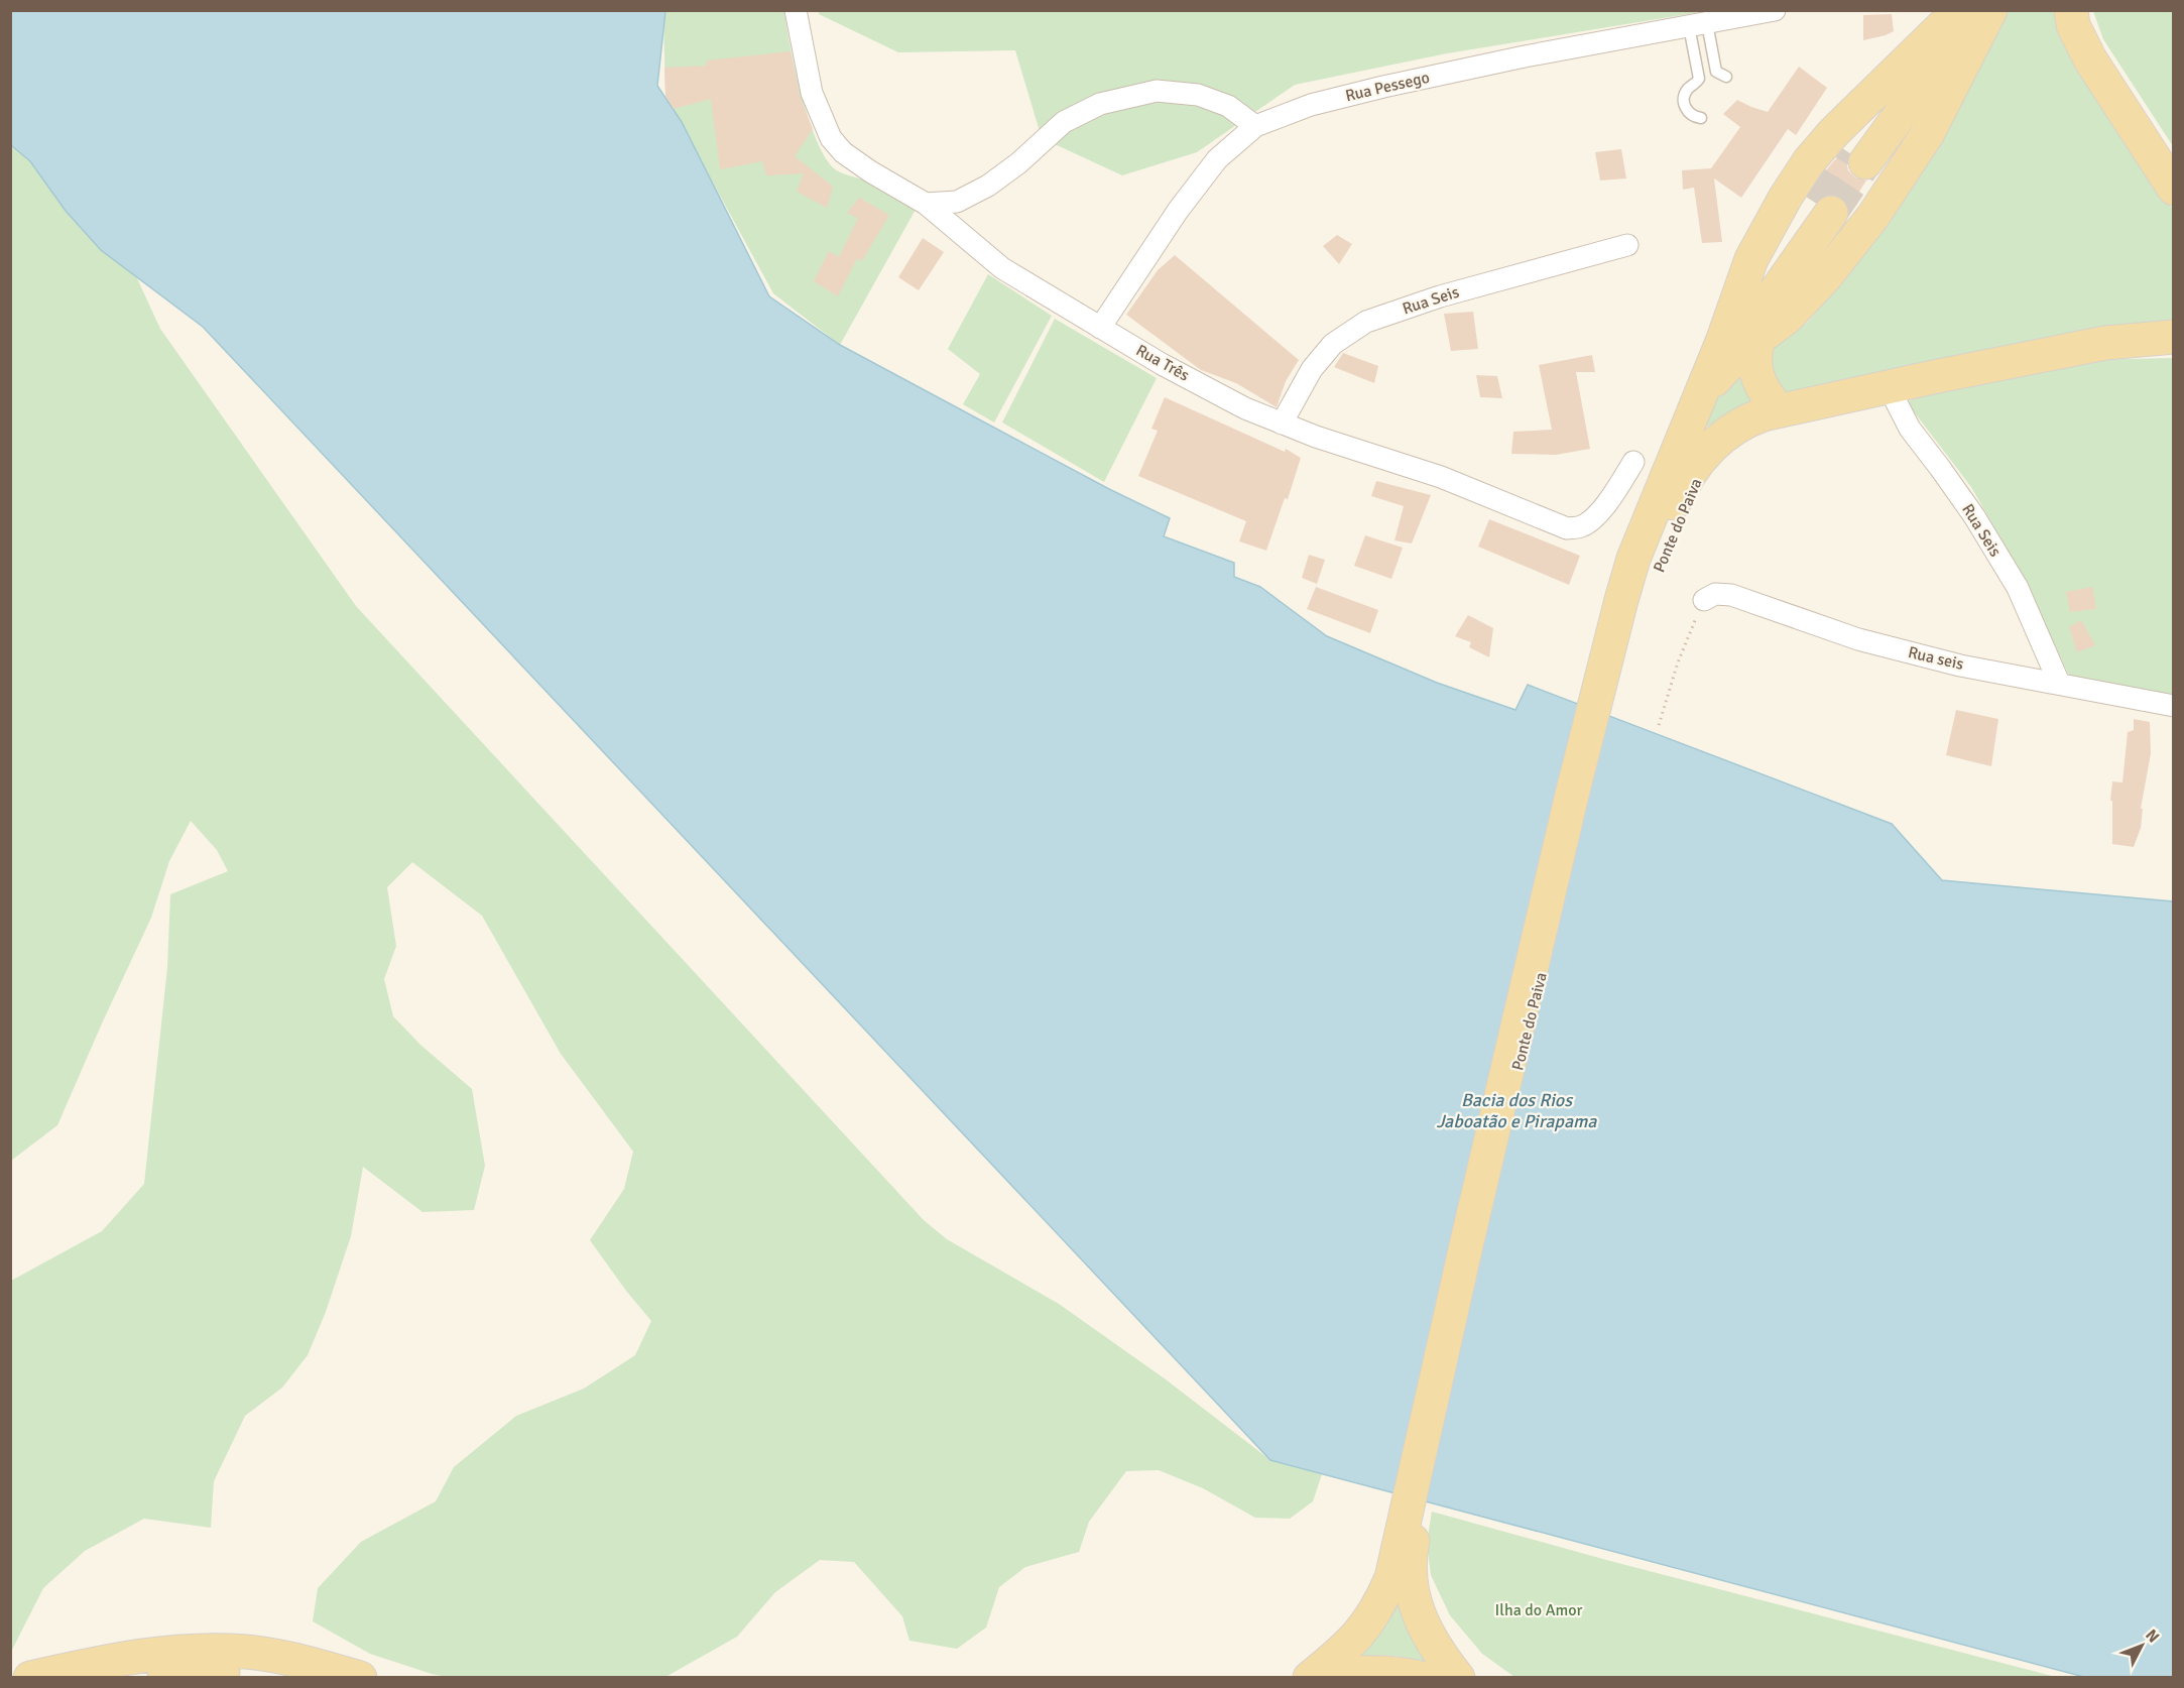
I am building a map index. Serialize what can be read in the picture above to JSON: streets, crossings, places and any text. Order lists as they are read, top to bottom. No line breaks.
{"streets":{"main road":["Ponte do Paiva"],"street":["Rua Pessego","Rua Seis","Rua Três","Rua seis"]},"crossings":[["Rua Pessego","Rua Três"],["Rua Seis","Rua Três"],["Rua Seis","Rua seis"]],"water":["Bacia dos Rios Jaboatão e Pirapama"],"parks":["Ilha do Amor"],"north":"top right"}
